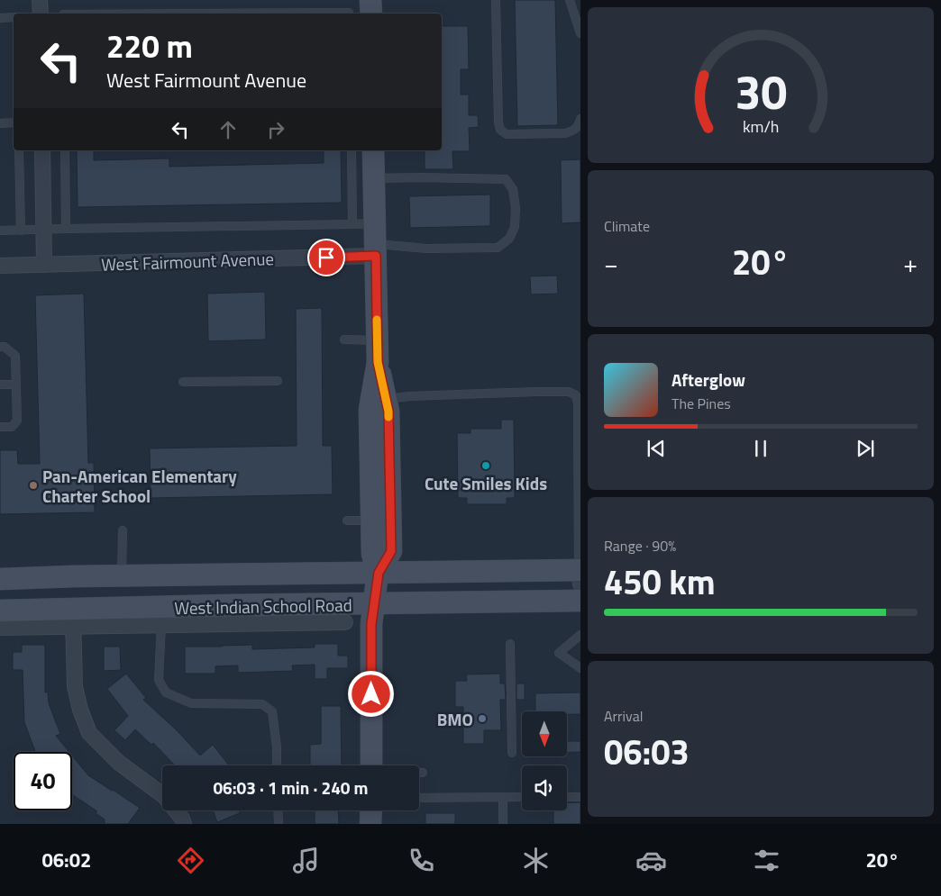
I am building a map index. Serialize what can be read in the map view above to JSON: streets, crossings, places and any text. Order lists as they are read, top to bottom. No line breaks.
{"streets":{"main road":["West Indian School Road"],"street":["West Fairmount Avenue"]},"places":["Cute Smiles Kids","Pan-American Elementary Charter School","BMO"],"north":"bottom","page":{"turn":["220 m","West Fairmount Avenue"],"tile":["Climate",["Range · 90%","450 km"],["Arrival","06:03"]],"heat":["−","20°","+"],"song":["Afterglow","The Pines"],"limit":"40","trip":"06:03 · 1 min · 240 m","tabs":["06:02","20°"],"gauge":["30","km/h"]}}
